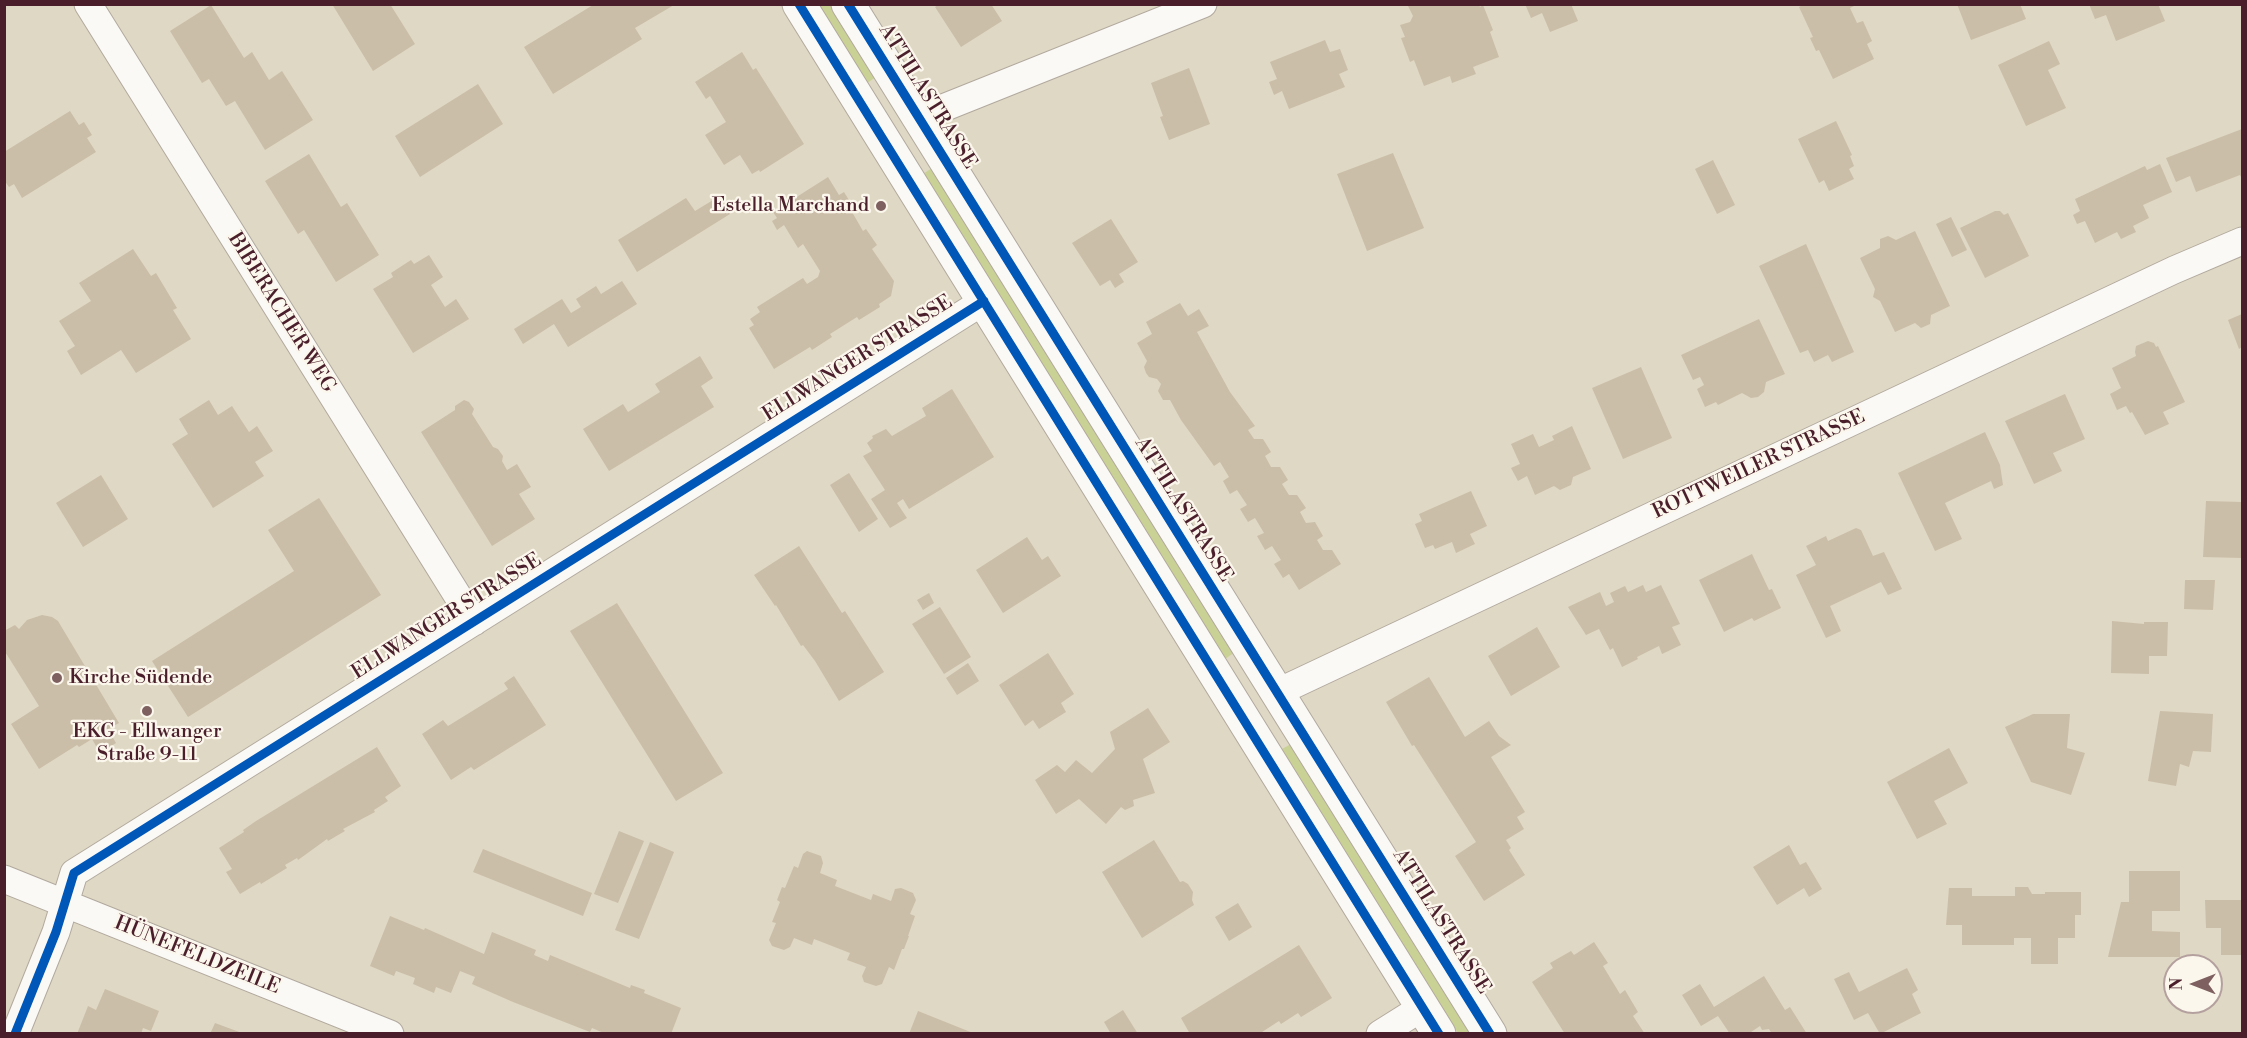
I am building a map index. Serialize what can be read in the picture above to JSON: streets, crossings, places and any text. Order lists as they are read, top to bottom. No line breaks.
{"streets":{"main road":["ATTILASTRASSE"],"street":["BIBERACHER WEG","ELLWANGER STRASSE","ROTTWEILER STRASSE","HÜNEFELDZEILE"]},"crossings":[["ATTILASTRASSE","ROTTWEILER STRASSE"],["BIBERACHER WEG","ELLWANGER STRASSE"],["ELLWANGER STRASSE","HÜNEFELDZEILE"]],"places":["Estella Marchand","Kirche Südende","EKG - Ellwanger Straße 9-11"],"north":"left"}
